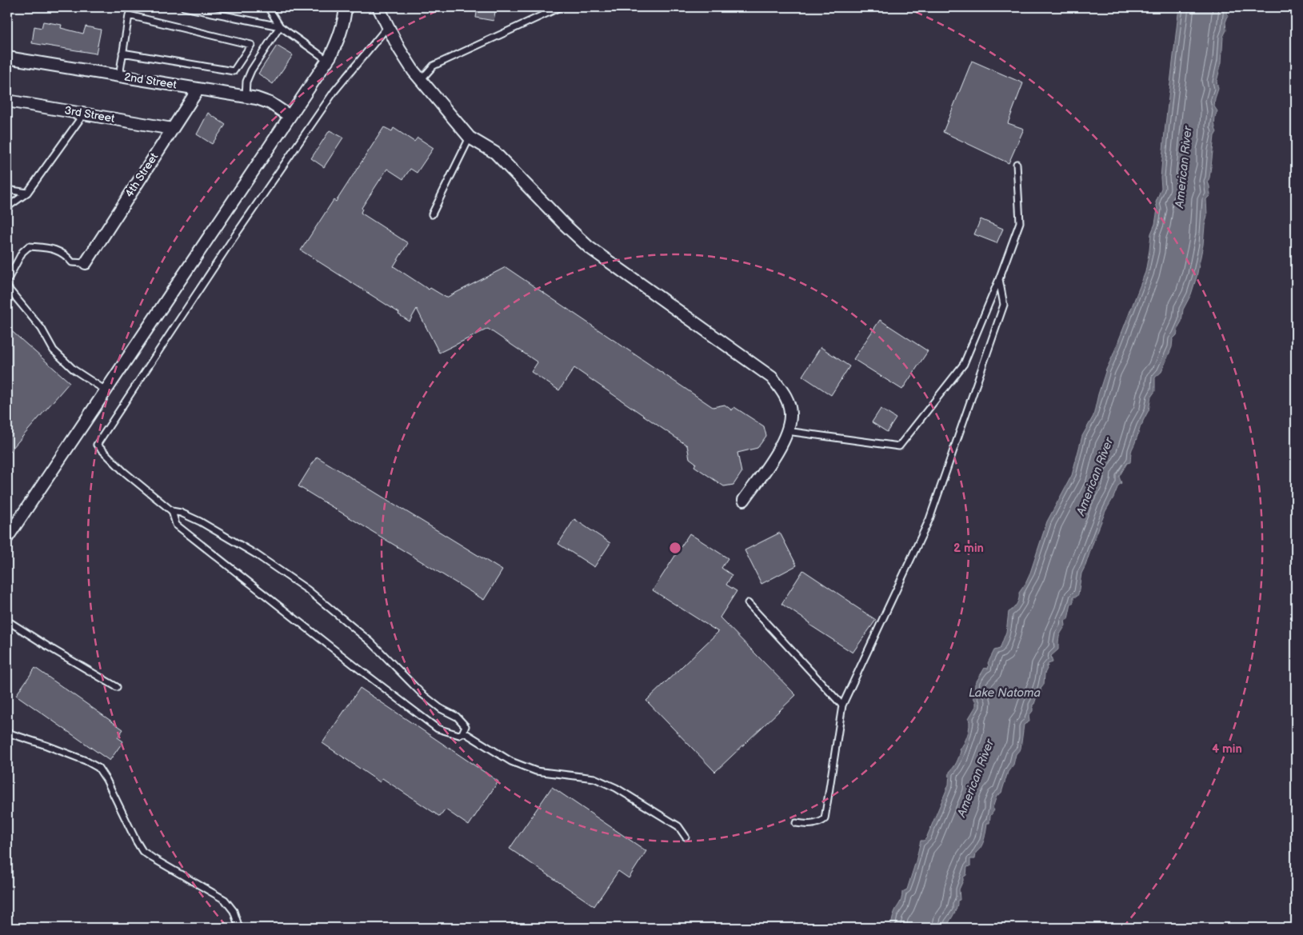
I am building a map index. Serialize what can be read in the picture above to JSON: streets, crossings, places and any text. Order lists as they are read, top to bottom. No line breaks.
{"streets":{"street":["2nd Street","3rd Street","4th Street"]},"crossings":[["2nd Street","4th Street"],["3rd Street","4th Street"]],"water":["American River","Lake Natoma"],"rings":["2 min","4 min"]}
